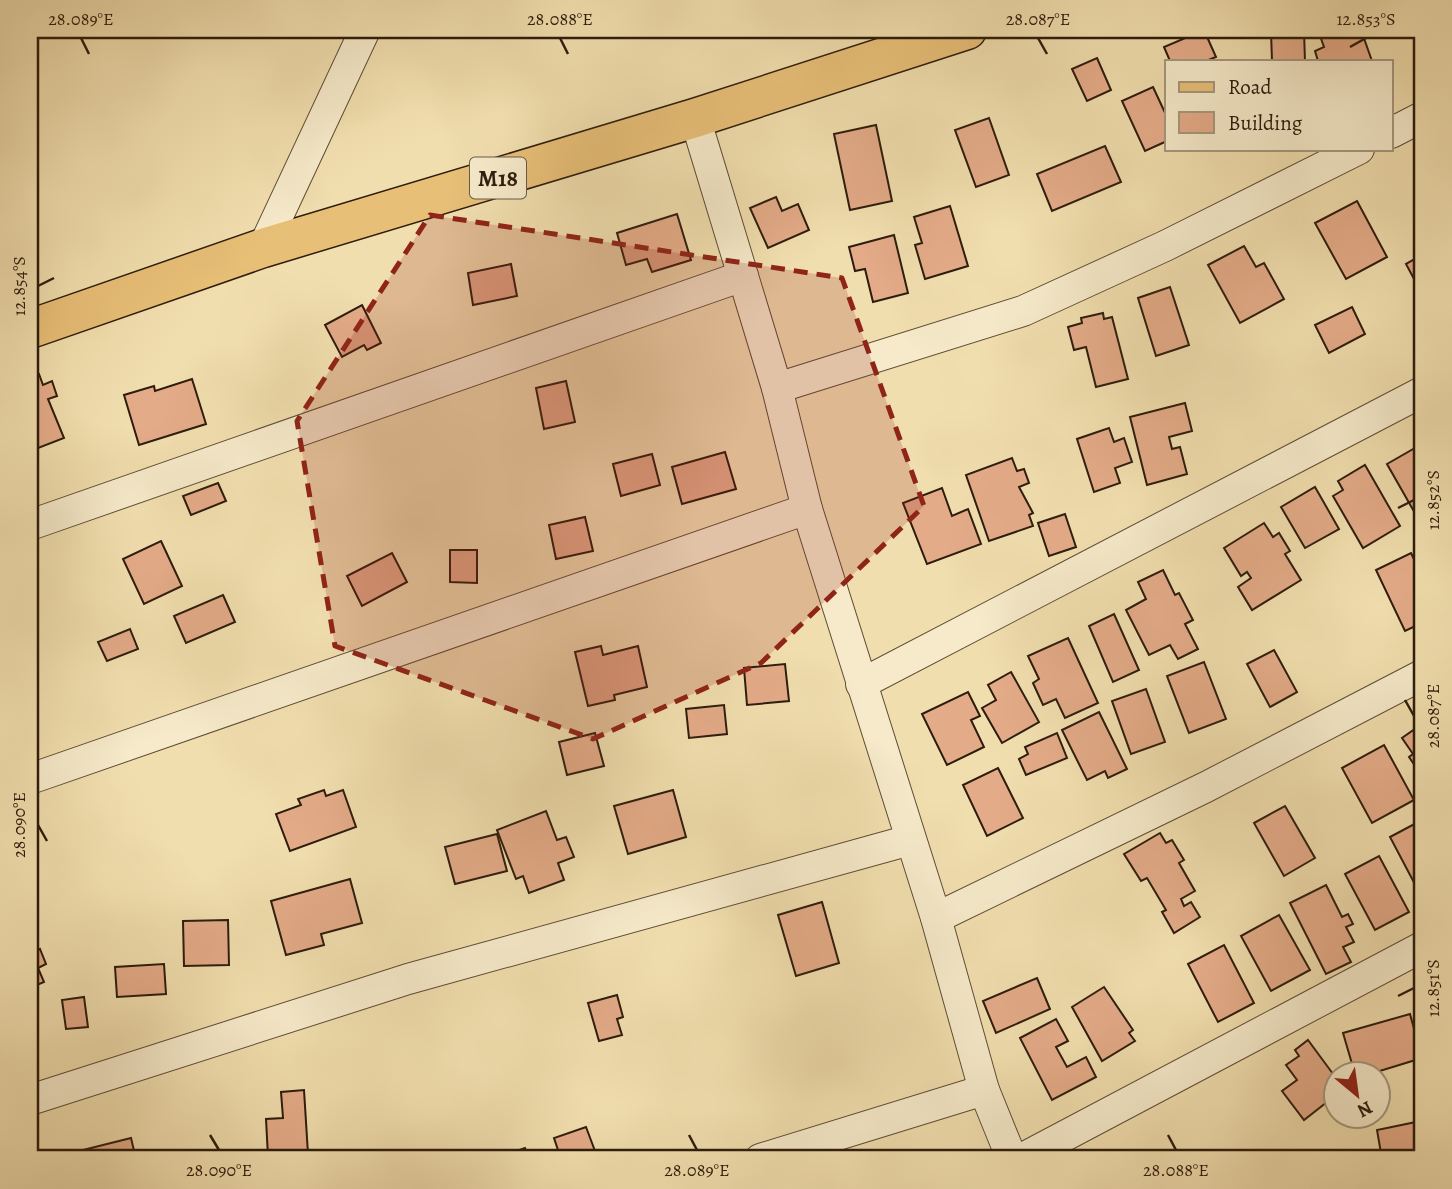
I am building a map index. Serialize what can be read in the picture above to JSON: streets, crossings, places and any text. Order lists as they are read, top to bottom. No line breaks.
{"streets":{"main road":["M18"]},"legend":["Road","Building"],"north":"bottom right","coordinates":["28.089°E","28.088°E","28.087°E","12.853°S","12.854°S","12.852°S","28.090°E","12.851°S"]}
